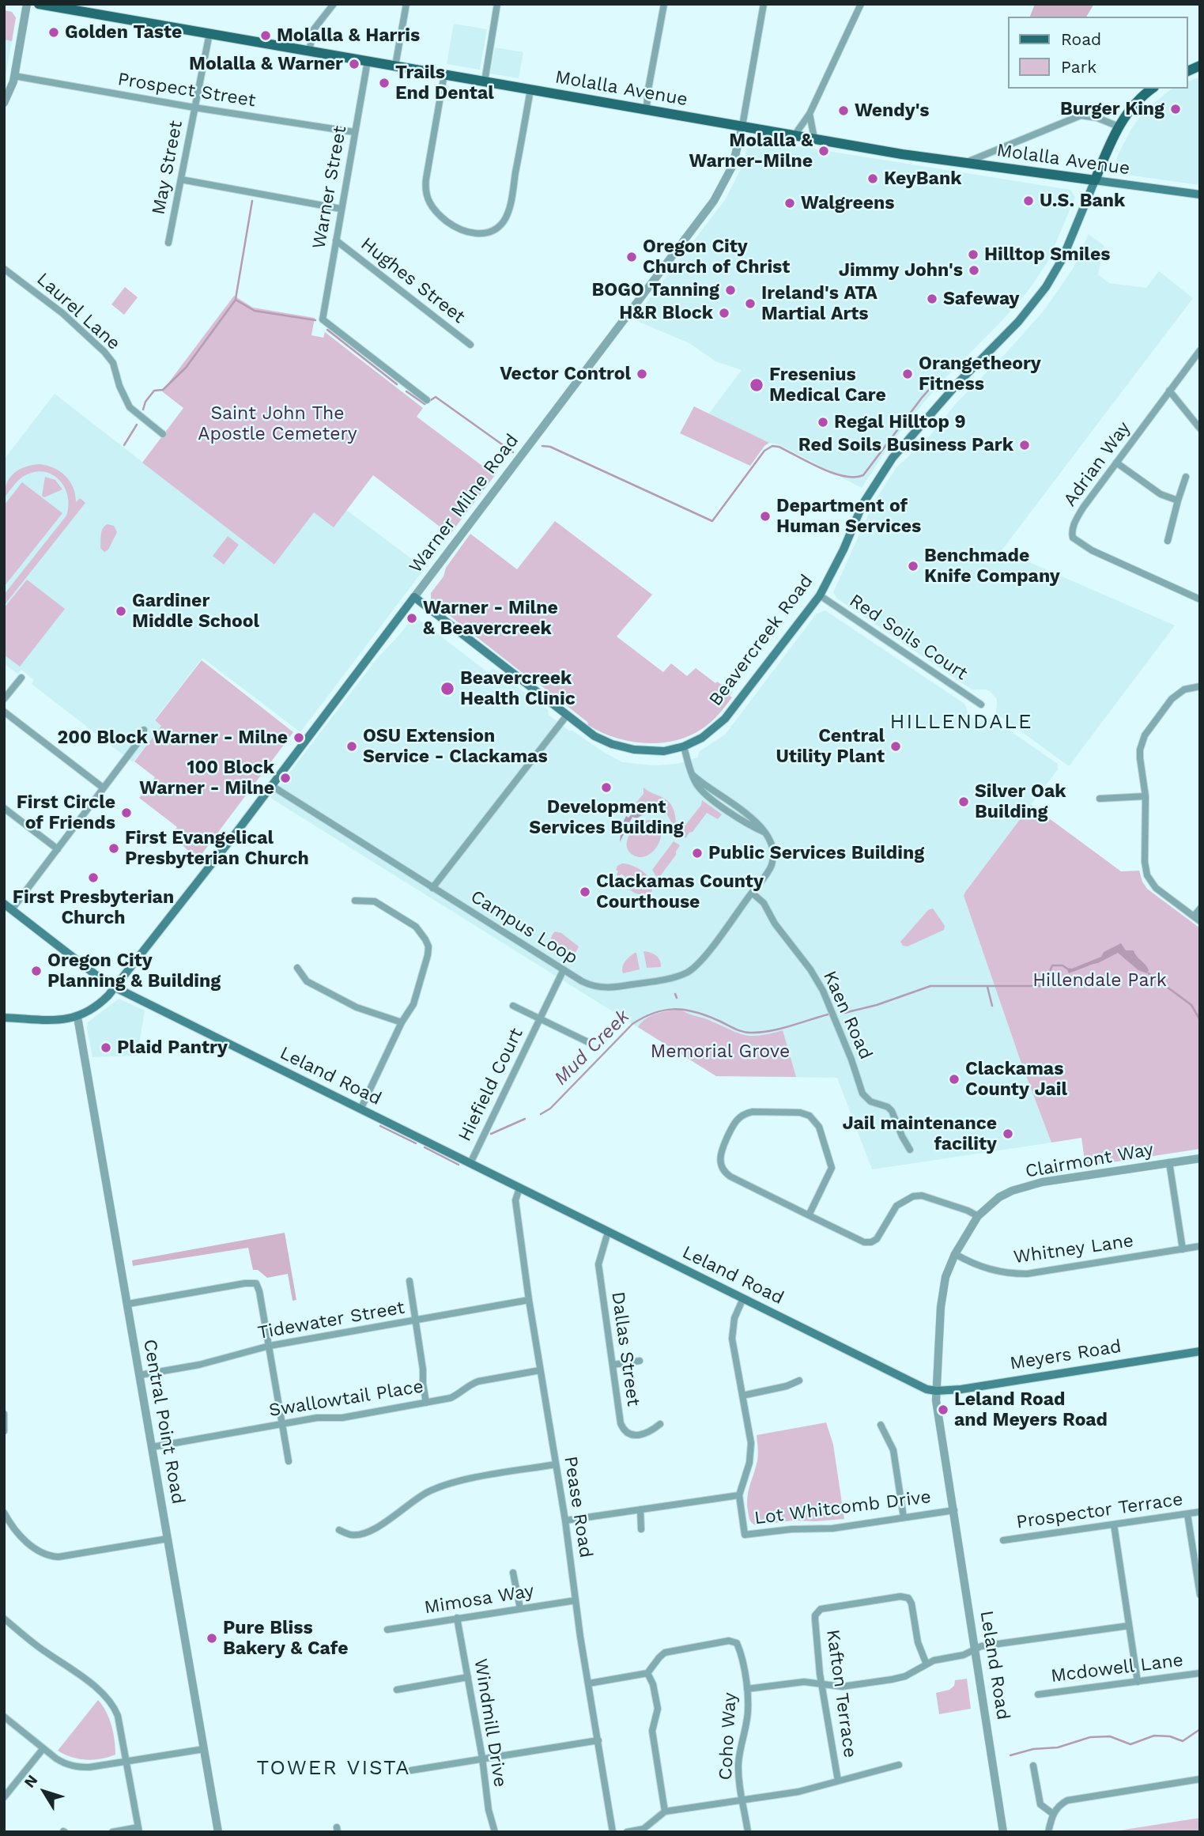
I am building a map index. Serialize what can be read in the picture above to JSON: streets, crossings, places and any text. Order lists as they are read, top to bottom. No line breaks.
{"streets":{"main road":["Molalla Avenue","Warner Milne Road","Beavercreek Road","Leland Road","Meyers Road"],"street":["Prospect Street","May Street","Warner Street","Hughes Street","Laurel Lane","Adrian Way","Red Soils Court","Campus Loop","Kaen Road","Hiefield Court","Clairmont Way","Whitney Lane","Tidewater Street","Dallas Street","Swallowtail Place","Central Point Road","Pease Road","Lot Whitcomb Drive","Prospector Terrace","Mimosa Way","Mcdowell Lane","Kafton Terrace","Windmill Drive","Coho Way"]},"crossings":[["Molalla Avenue","May Street"],["Molalla Avenue","Warner Street"],["Molalla Avenue","Warner Milne Road"],["Molalla Avenue","Beavercreek Road"],["Prospect Street","May Street"],["Prospect Street","Warner Street"],["Warner Street","Hughes Street"],["Warner Milne Road","Beavercreek Road"],["Warner Milne Road","Campus Loop"],["Warner Milne Road","Leland Road"],["Warner Milne Road","Central Point Road"],["Red Soils Court","Beavercreek Road"],["Campus Loop","Kaen Road"],["Campus Loop","Hiefield Court"],["Leland Road","Hiefield Court"],["Leland Road","Clairmont Way"],["Leland Road","Dallas Street"],["Leland Road","Meyers Road"],["Leland Road","Pease Road"],["Leland Road","Lot Whitcomb Drive"],["Clairmont Way","Whitney Lane"],["Clairmont Way","Meyers Road"],["Tidewater Street","Central Point Road"],["Tidewater Street","Pease Road"],["Swallowtail Place","Central Point Road"],["Swallowtail Place","Pease Road"],["Pease Road","Mimosa Way"],["Mimosa Way","Windmill Drive"]],"districts":["HILLENDALE","TOWER VISTA"],"water":["Mud Creek"],"parks":["Saint John The Apostle Cemetery","Hillendale Park","Memorial Grove"],"places":["Golden Taste","Molalla & Harris","Molalla & Warner","Trails End Dental","Burger King","Wendy's","Molalla & Warner-Milne","KeyBank","U.S. Bank","Walgreens","Hilltop Smiles","Oregon City Church of Christ","Jimmy John's","BOGO Tanning","Safeway","Ireland's ATA Martial Arts","H&R Block","Vector Control","Orangetheory Fitness","Fresenius Medical Care","Regal Hilltop 9","Red Soils Business Park","Department of Human Services","Benchmade Knife Company","Gardiner Middle School","Warner - Milne & Beavercreek","Beavercreek Health Clinic","200 Block Warner - Milne","OSU Extension Service - Clackamas","Central Utility Plant","100 Block Warner - Milne","Development Services Building","Silver Oak Building","First Circle of Friends","First Evangelical Presbyterian Church","Public Services Building","First Presbyterian Church","Clackamas County Courthouse","Oregon City Planning & Building","Plaid Pantry","Clackamas County Jail","Jail maintenance facility","Leland Road and Meyers Road","Pure Bliss Bakery & Cafe"],"legend":["Road","Park"],"north":"top left"}
